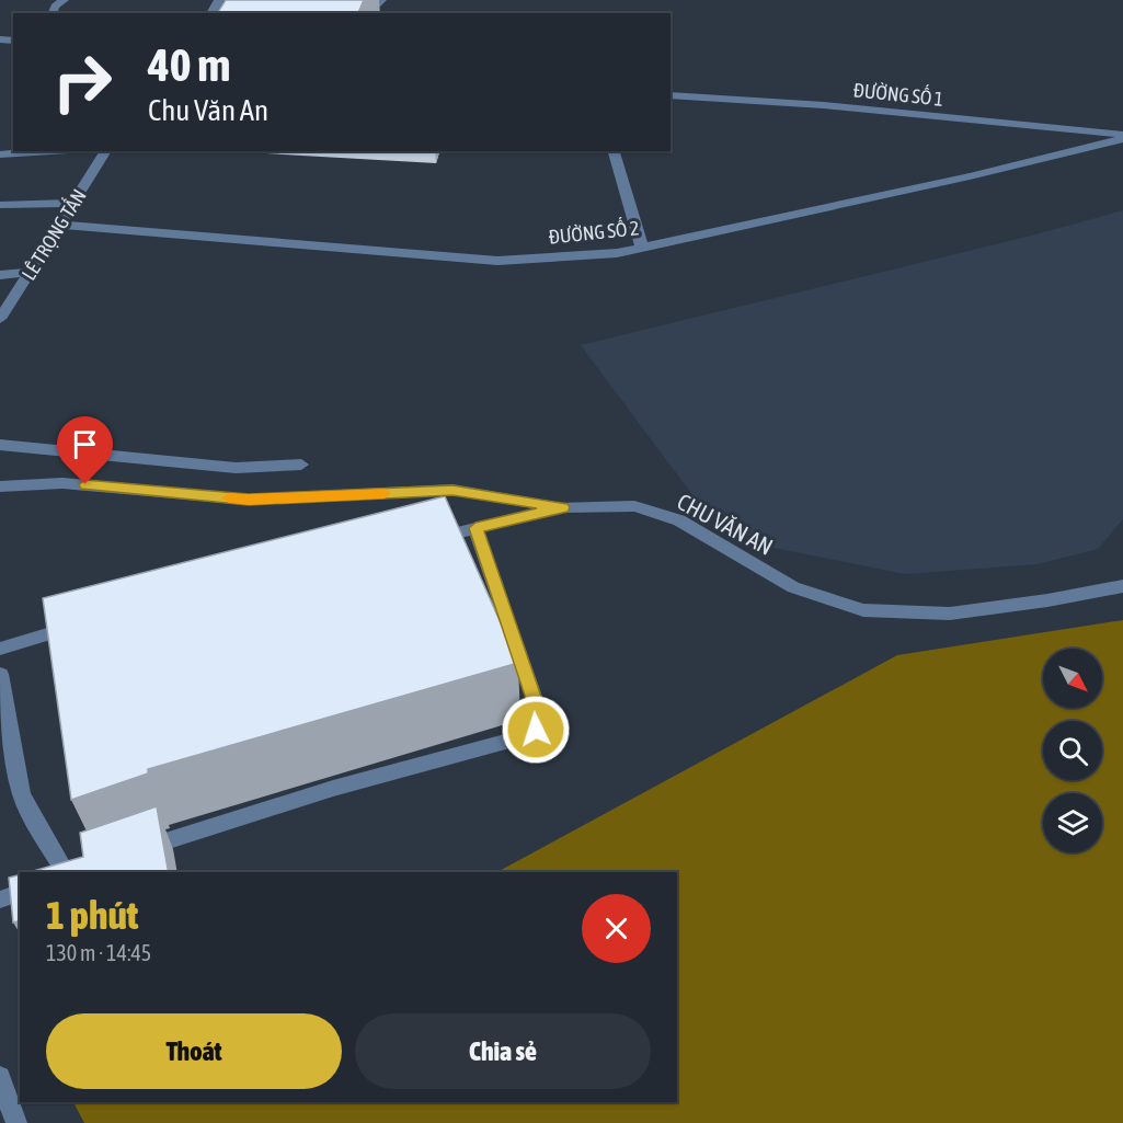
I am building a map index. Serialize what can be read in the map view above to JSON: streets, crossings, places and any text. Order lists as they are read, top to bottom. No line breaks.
{"streets":{"street":["ĐƯỜNG SỐ 1","ĐƯỜNG SỐ 2","LÊ TRỌNG TẤN","CHU VĂN AN"]},"crossings":[["ĐƯỜNG SỐ 2","LÊ TRỌNG TẤN"]],"north":"bottom right","page":{"turn":["40 m","Chu Văn An"],"heading":["1 phút","130 m · 14:45"],"buttons":["Thoát","Chia sẻ"]}}
